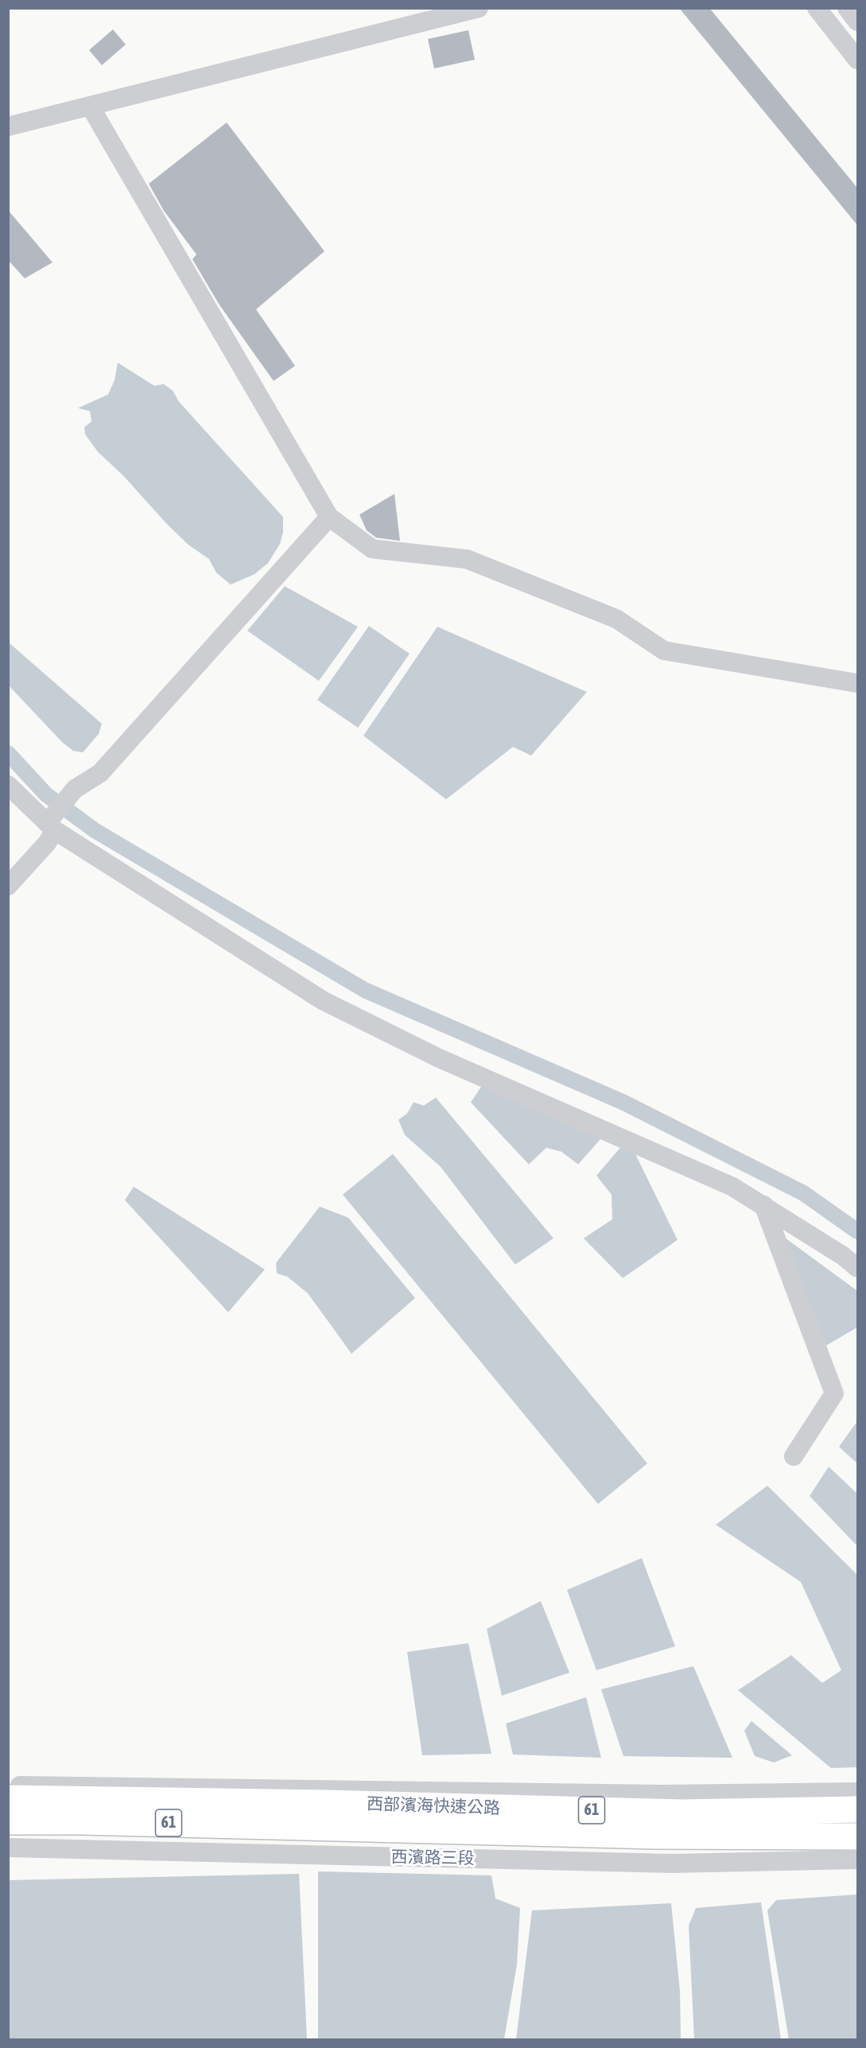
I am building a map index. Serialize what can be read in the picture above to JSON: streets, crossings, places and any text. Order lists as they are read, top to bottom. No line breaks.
{"streets":{"highway":["西部濱海快速公路","61"],"street":["西濱路三段"]}}
